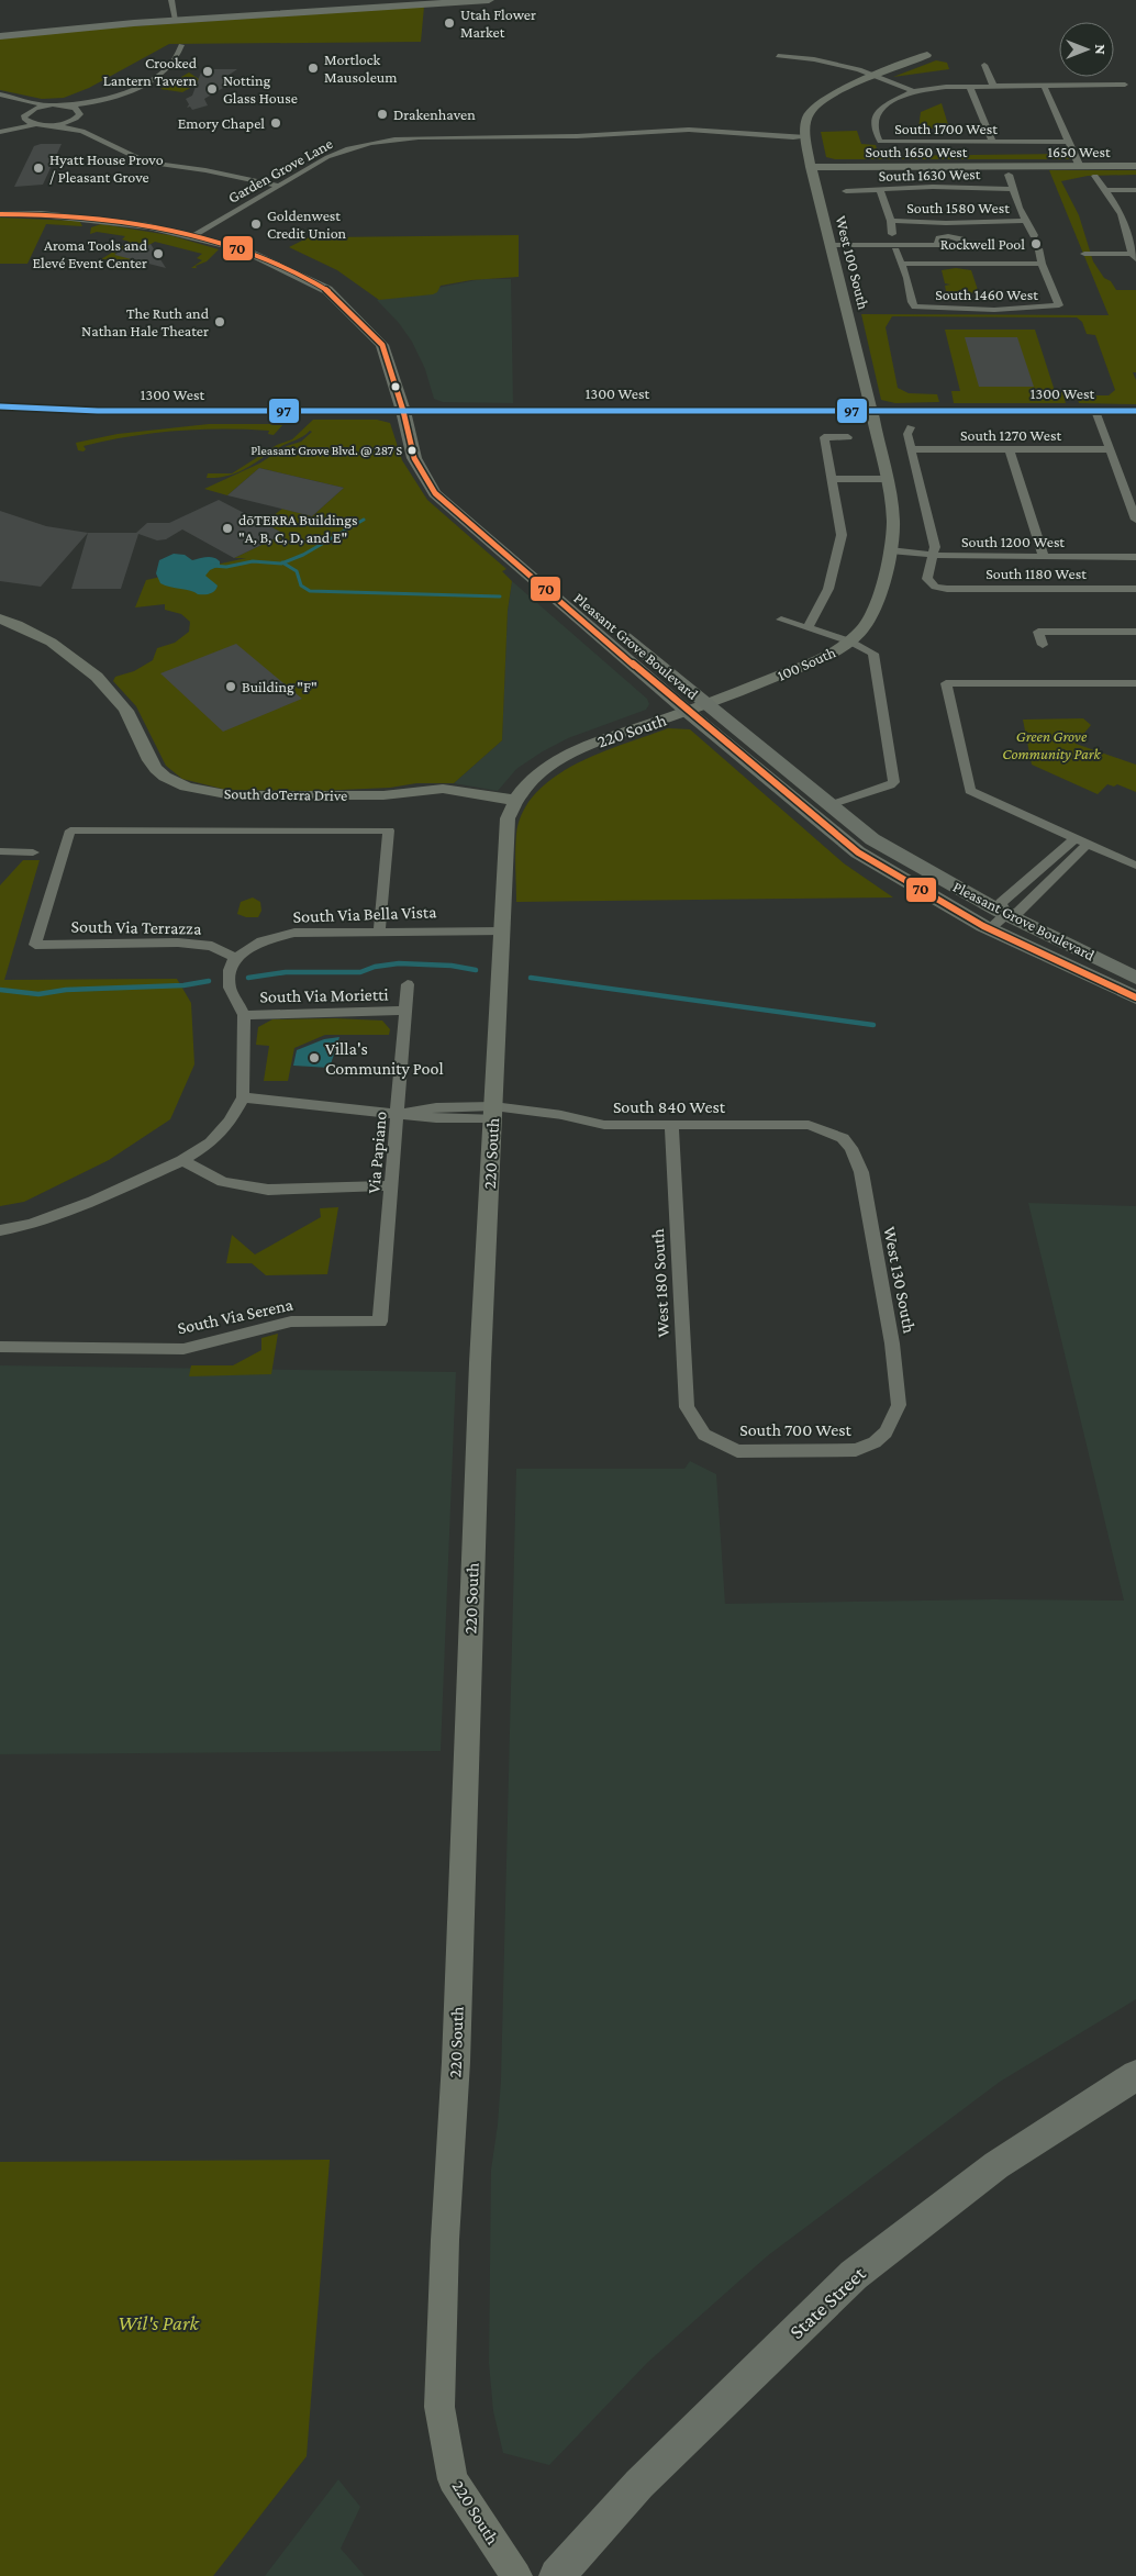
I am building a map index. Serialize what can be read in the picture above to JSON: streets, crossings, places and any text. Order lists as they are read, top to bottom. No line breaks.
{"streets":{"main road":["Pleasant Grove Boulevard","State Street"],"street":["South 1700 West","South 1650 West","1650 West","Garden Grove Lane","South 1630 West","South 1580 West","West 100 South","South 1460 West","1300 West","South 1270 West","South 1200 West","South 1180 West","100 South","220 South","South doTerra Drive","South Via Bella Vista","South Via Terrazza","South Via Morietti","South 840 West","Via Papiano","West 130 South","West 180 South","South Via Serena","South 700 West"]},"crossings":[["South 1650 West","1650 West"],["South 1650 West","West 100 South"],["Garden Grove Lane","West 100 South"],["Garden Grove Lane","Pleasant Grove Boulevard"],["West 100 South","1300 West"],["West 100 South","South 1200 West"],["West 100 South","100 South"],["1300 West","Pleasant Grove Boulevard"],["South 1200 West","South 1180 West"],["South 1200 West","100 South"],["Pleasant Grove Boulevard","100 South"],["Pleasant Grove Boulevard","220 South"],["100 South","220 South"],["220 South","South doTerra Drive"],["220 South","South Via Bella Vista"],["220 South","South 840 West"],["South Via Bella Vista","South Via Terrazza"],["South Via Morietti","Via Papiano"],["South 840 West","Via Papiano"],["South 840 West","West 130 South"],["South 840 West","West 180 South"],["Via Papiano","South Via Serena"],["West 130 South","South 700 West"],["West 180 South","South 700 West"]],"parks":["Green Grove Community Park","Wil's Park"],"places":["Utah Flower Market","Mortlock Mausoleum","Crooked Lantern Tavern","Notting Glass House","Drakenhaven","Emory Chapel","Hyatt House Provo / Pleasant Grove","Goldenwest Credit Union","Rockwell Pool","Aroma Tools and Elevé Event Center","The Ruth and Nathan Hale Theater","Pleasant Grove Blvd. @ 287 S","dōTERRA Buildings \"A, B, C, D, and E\"","Building \"F\"","Villa's Community Pool"],"lines":["transit line 70","transit line 97"],"north":"right"}
